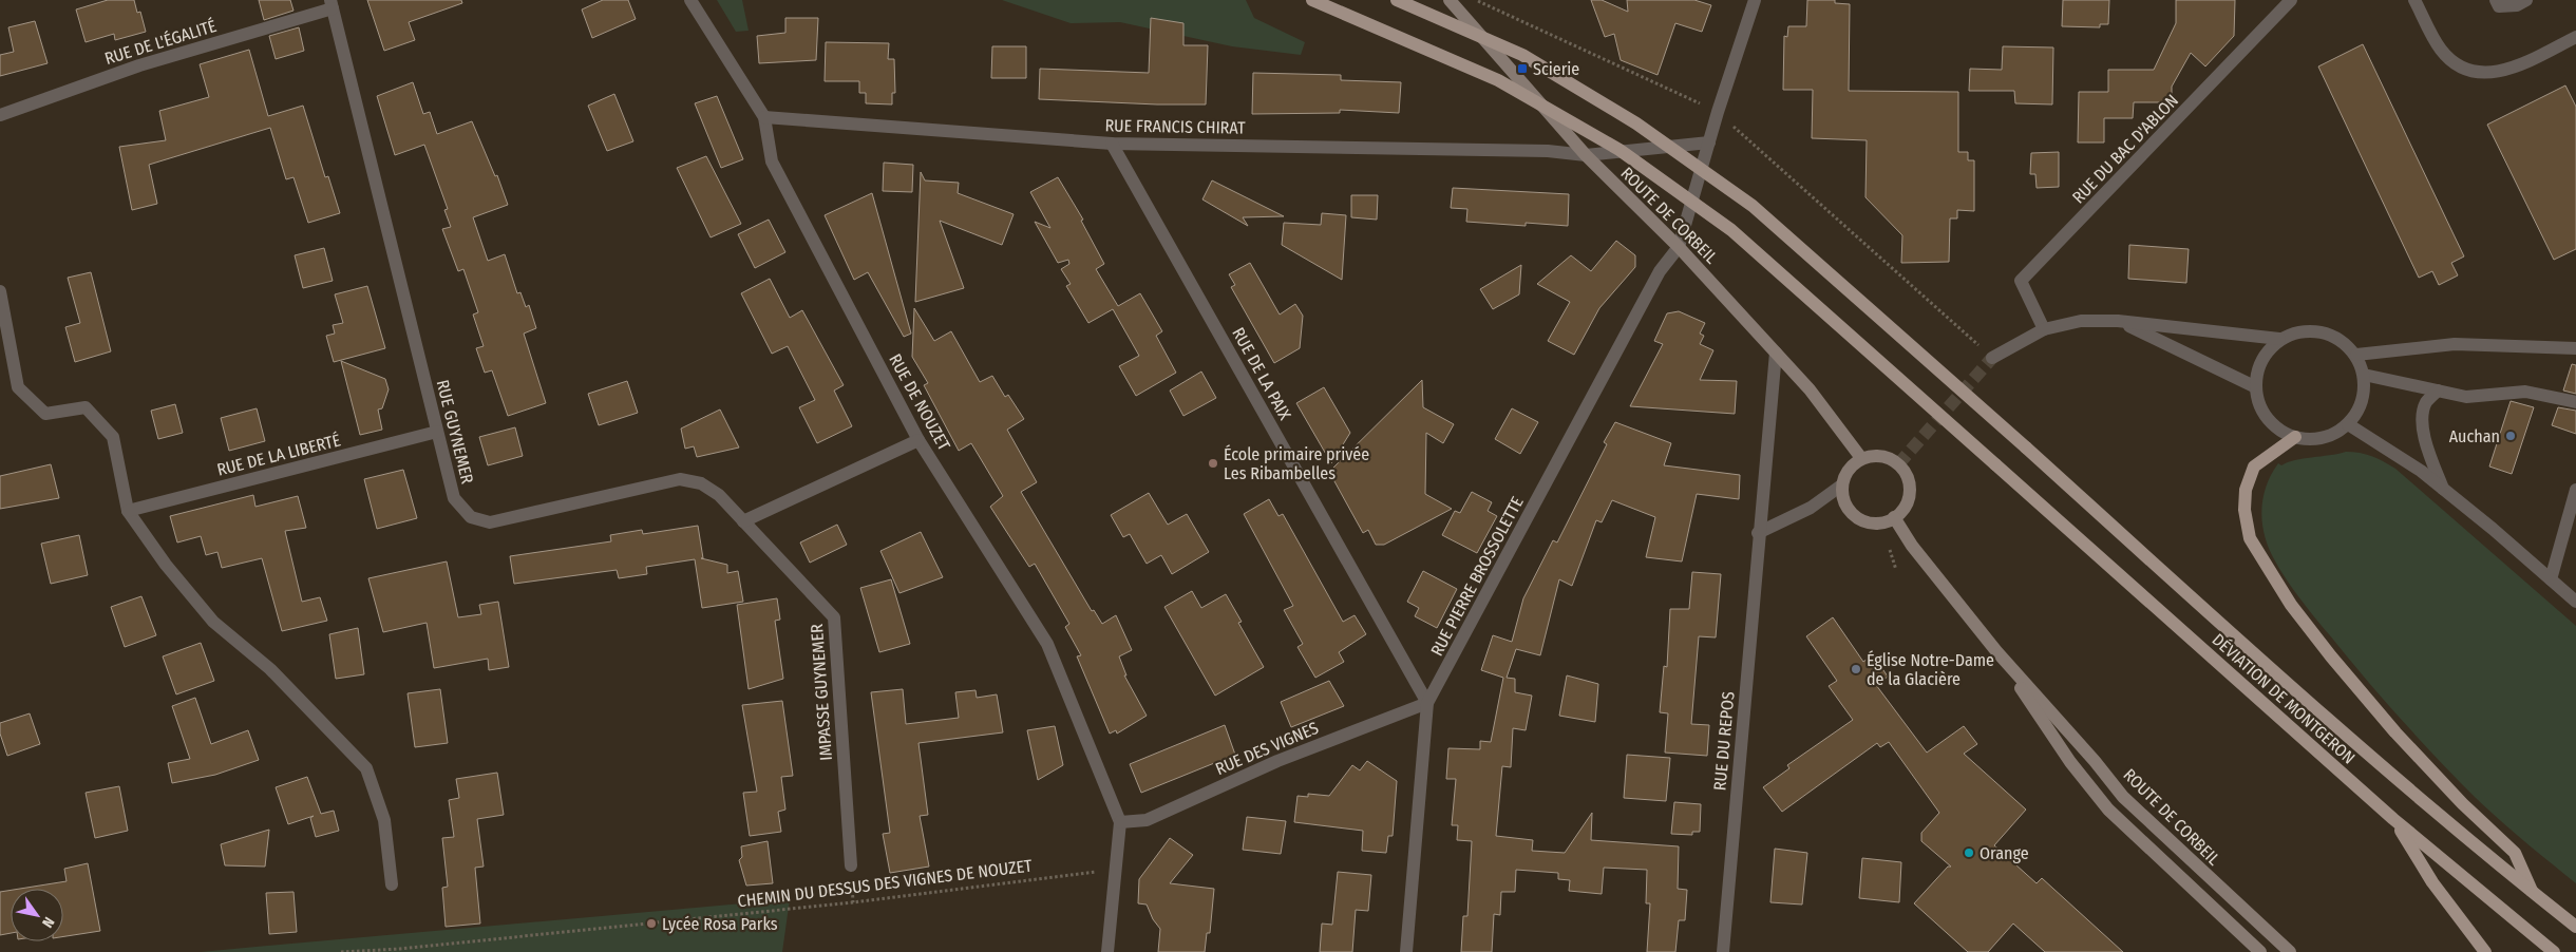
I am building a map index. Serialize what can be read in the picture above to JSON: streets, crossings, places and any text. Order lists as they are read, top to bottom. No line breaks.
{"streets":{"main road":["ROUTE DE CORBEIL","DÉVIATION DE MONTGERON"],"street":["RUE DE L'ÉGALITÉ","RUE FRANCIS CHIRAT","RUE DU BAC D'ABLON","RUE DE LA PAIX","RUE DE NOUZET","RUE GUYNEMER","RUE DE LA LIBERTÉ","RUE PIERRE BROSSOLETTE","IMPASSE GUYNEMER","RUE DU REPOS","RUE DES VIGNES"],"path":["CHEMIN DU DESSUS DES VIGNES DE NOUZET"]},"crossings":[["RUE DE L'ÉGALITÉ","RUE GUYNEMER"],["RUE FRANCIS CHIRAT","ROUTE DE CORBEIL"],["RUE FRANCIS CHIRAT","RUE DE LA PAIX"],["RUE FRANCIS CHIRAT","RUE DE NOUZET"],["ROUTE DE CORBEIL","RUE PIERRE BROSSOLETTE"],["ROUTE DE CORBEIL","RUE DU REPOS"],["RUE DE LA PAIX","RUE PIERRE BROSSOLETTE"],["RUE DE LA PAIX","RUE DES VIGNES"],["RUE DE NOUZET","RUE DES VIGNES"],["RUE GUYNEMER","RUE DE LA LIBERTÉ"],["RUE GUYNEMER","IMPASSE GUYNEMER"],["RUE PIERRE BROSSOLETTE","RUE DES VIGNES"]],"places":{"transit":["Scierie"],"other":["Auchan","École primaire privée Les Ribambelles","Église Notre-Dame de la Glacière","Orange","Lycée Rosa Parks"]},"north":"bottom right"}
